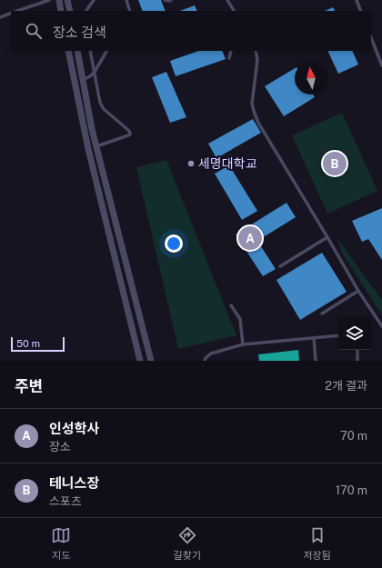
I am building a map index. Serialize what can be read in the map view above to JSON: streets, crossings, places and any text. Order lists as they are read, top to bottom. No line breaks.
{"places":["세명대학교"],"scale_bar":"50 m","north":"top","page":{"search":"장소 검색","pins":["B","A"],"scale":"50 m","heading":["주변","2개 결과"],"list":[{"mark":"A","name":"인성학사","note":"장소","value":"70 m"},{"mark":"B","name":"테니스장","note":"스포츠","value":"170 m"}],"nav":["지도","길찾기","저장됨"]}}
